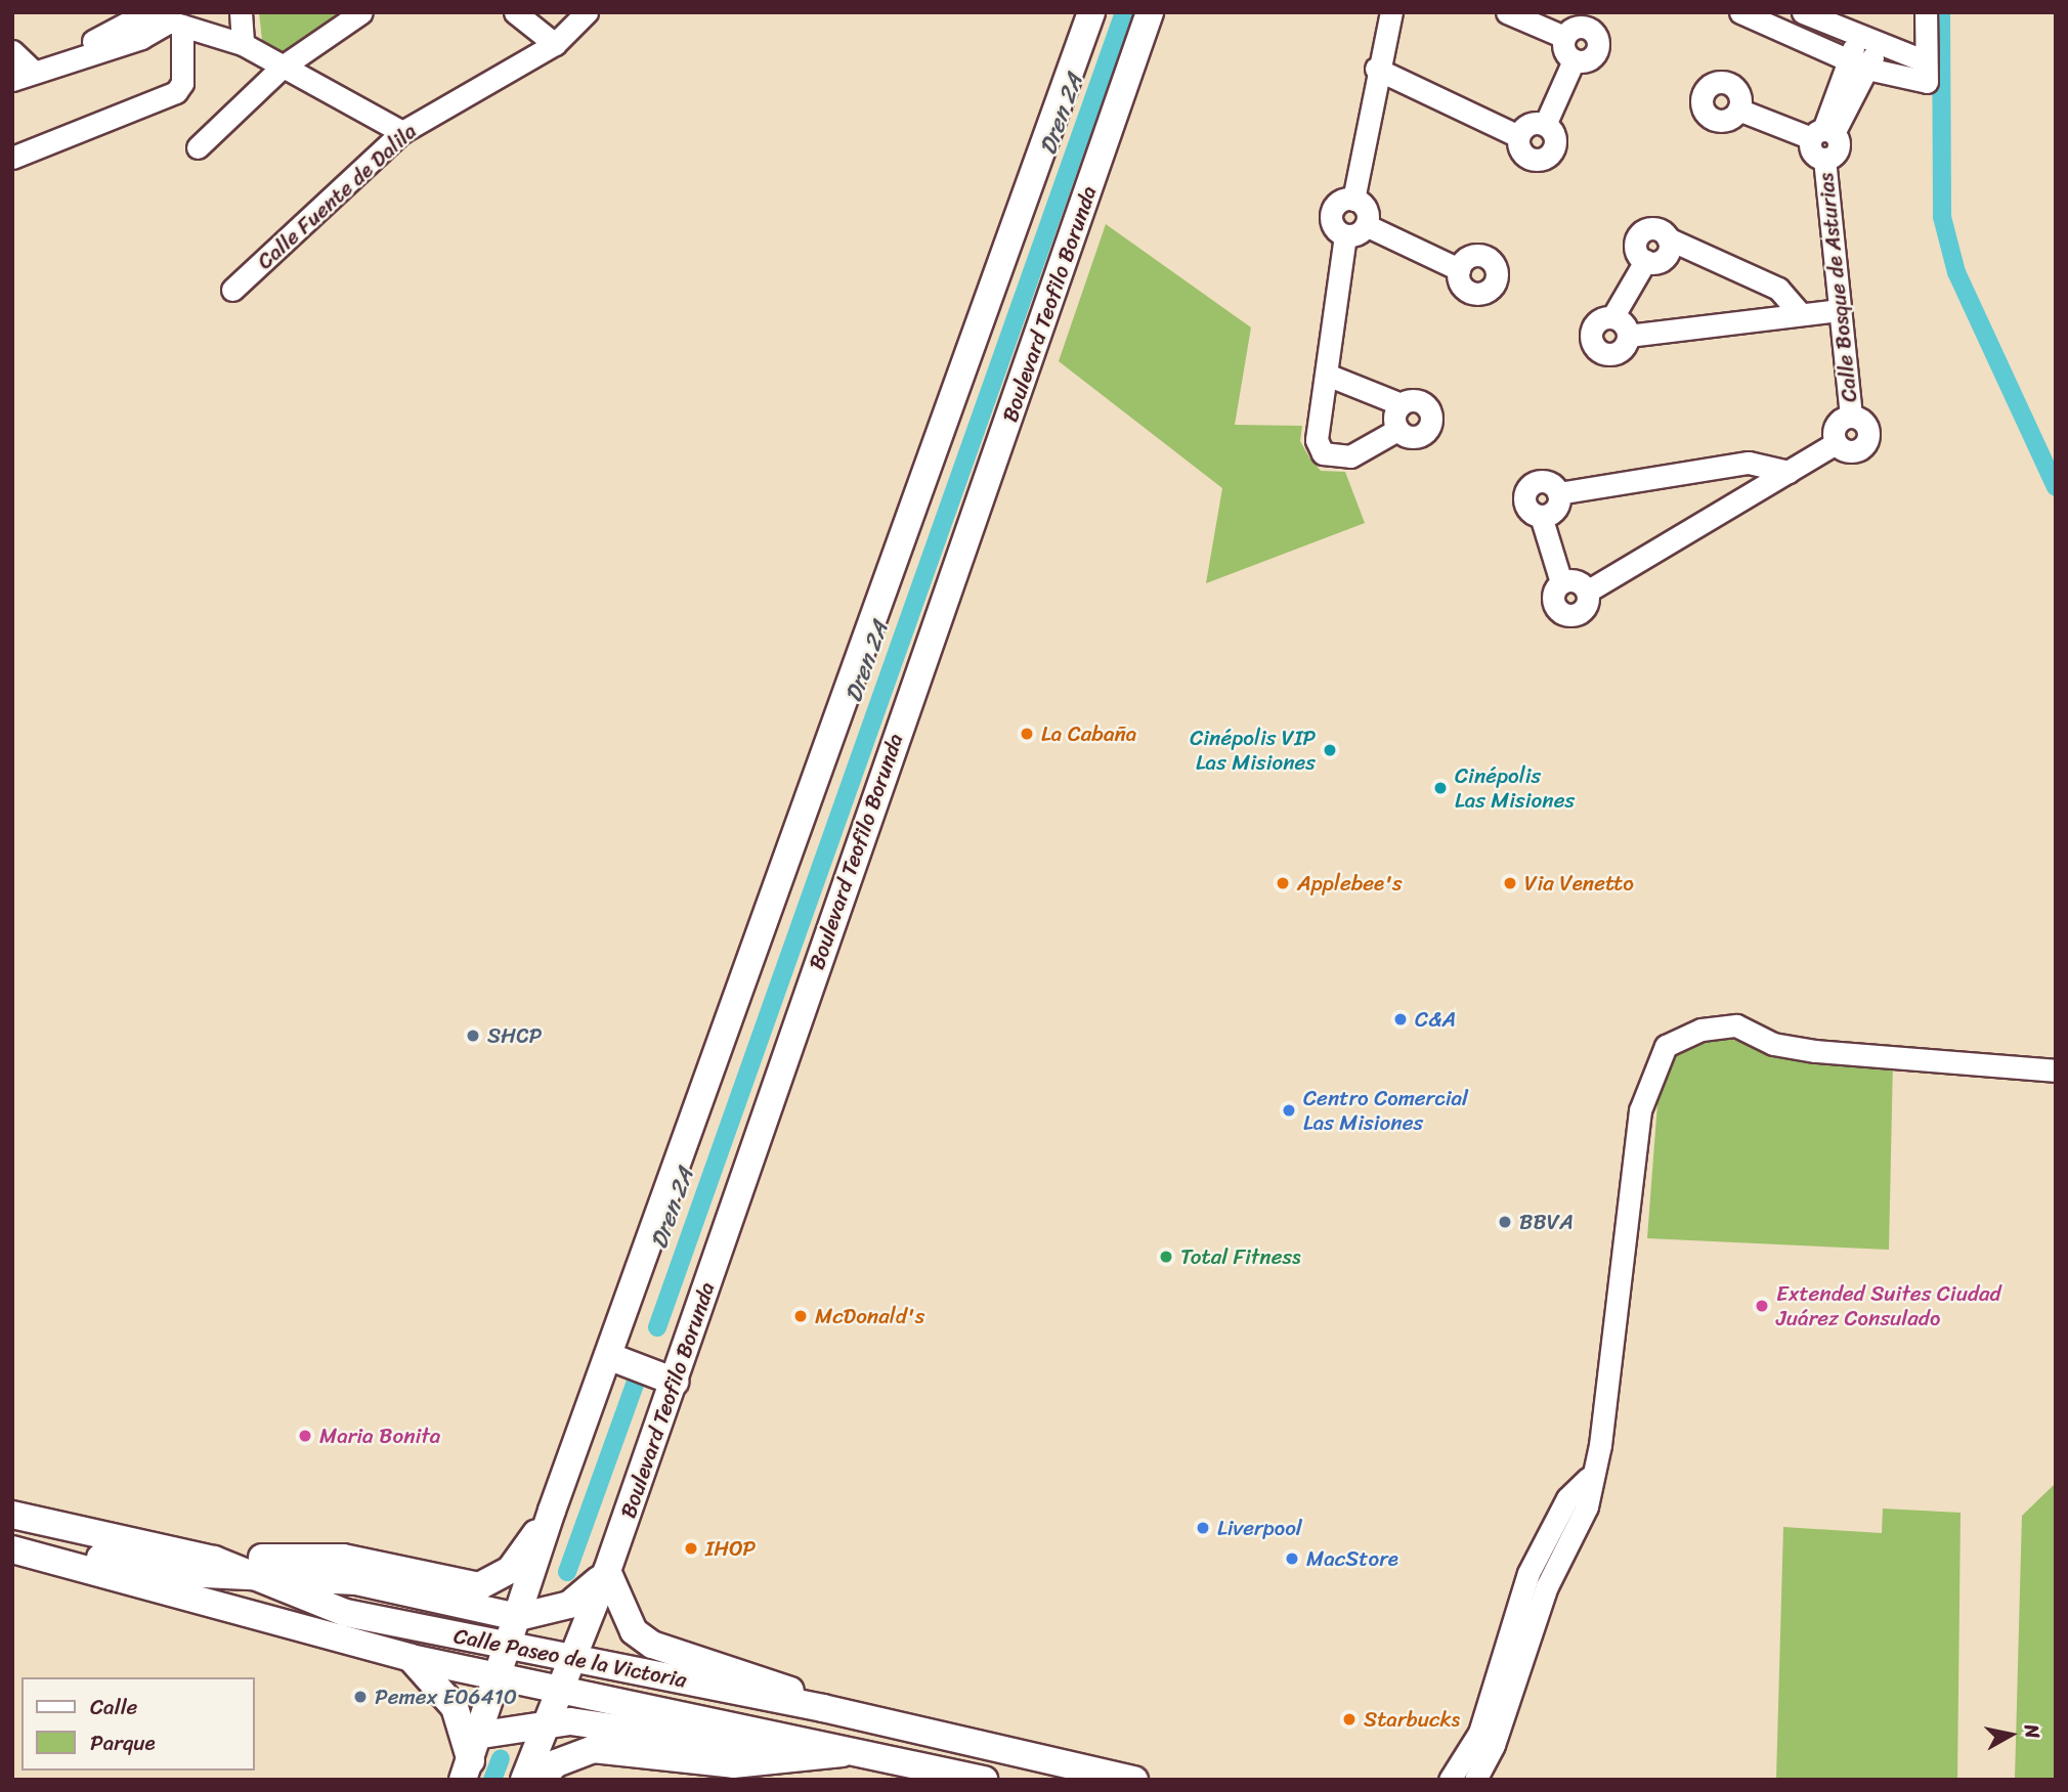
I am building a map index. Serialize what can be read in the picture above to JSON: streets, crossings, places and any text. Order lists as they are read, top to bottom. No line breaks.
{"streets":{"main road":["Boulevard Teofilo Borunda","Calle Paseo de la Victoria"],"street":["Calle Fuente de Dalila","Calle Bosque de Asturias"]},"crossings":[["Boulevard Teofilo Borunda","Calle Paseo de la Victoria"]],"water":["Dren 2A"],"places":["La Cabaña","Cinépolis VIP Las Misiones","Cinépolis Las Misiones","Applebee's","Via Venetto","C&A","SHCP","Centro Comercial Las Misiones","BBVA","Total Fitness","Extended Suites Ciudad Juárez Consulado","McDonald's","Maria Bonita","Liverpool","IHOP","MacStore","Pemex E06410","Starbucks"],"legend":["Calle","Parque"],"north":"right"}
